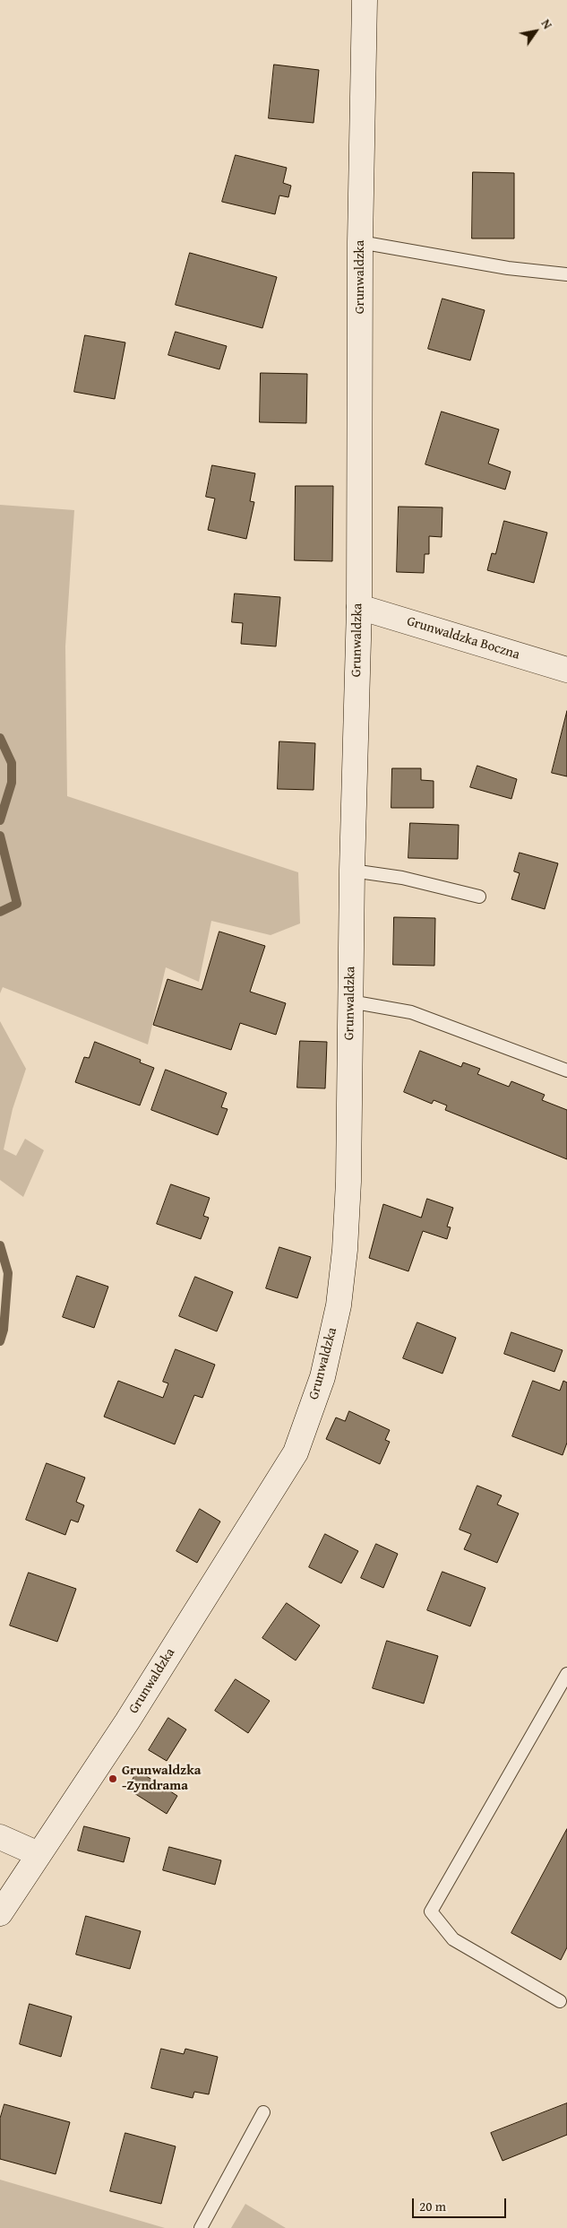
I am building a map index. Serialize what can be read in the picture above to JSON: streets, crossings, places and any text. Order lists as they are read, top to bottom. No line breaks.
{"streets":{"street":["Grunwaldzka","Grunwaldzka Boczna"]},"crossings":[["Grunwaldzka","Grunwaldzka Boczna"]],"places":["Grunwaldzka -Zyndrama"],"scale_bar":"20 m","north":"top right"}
